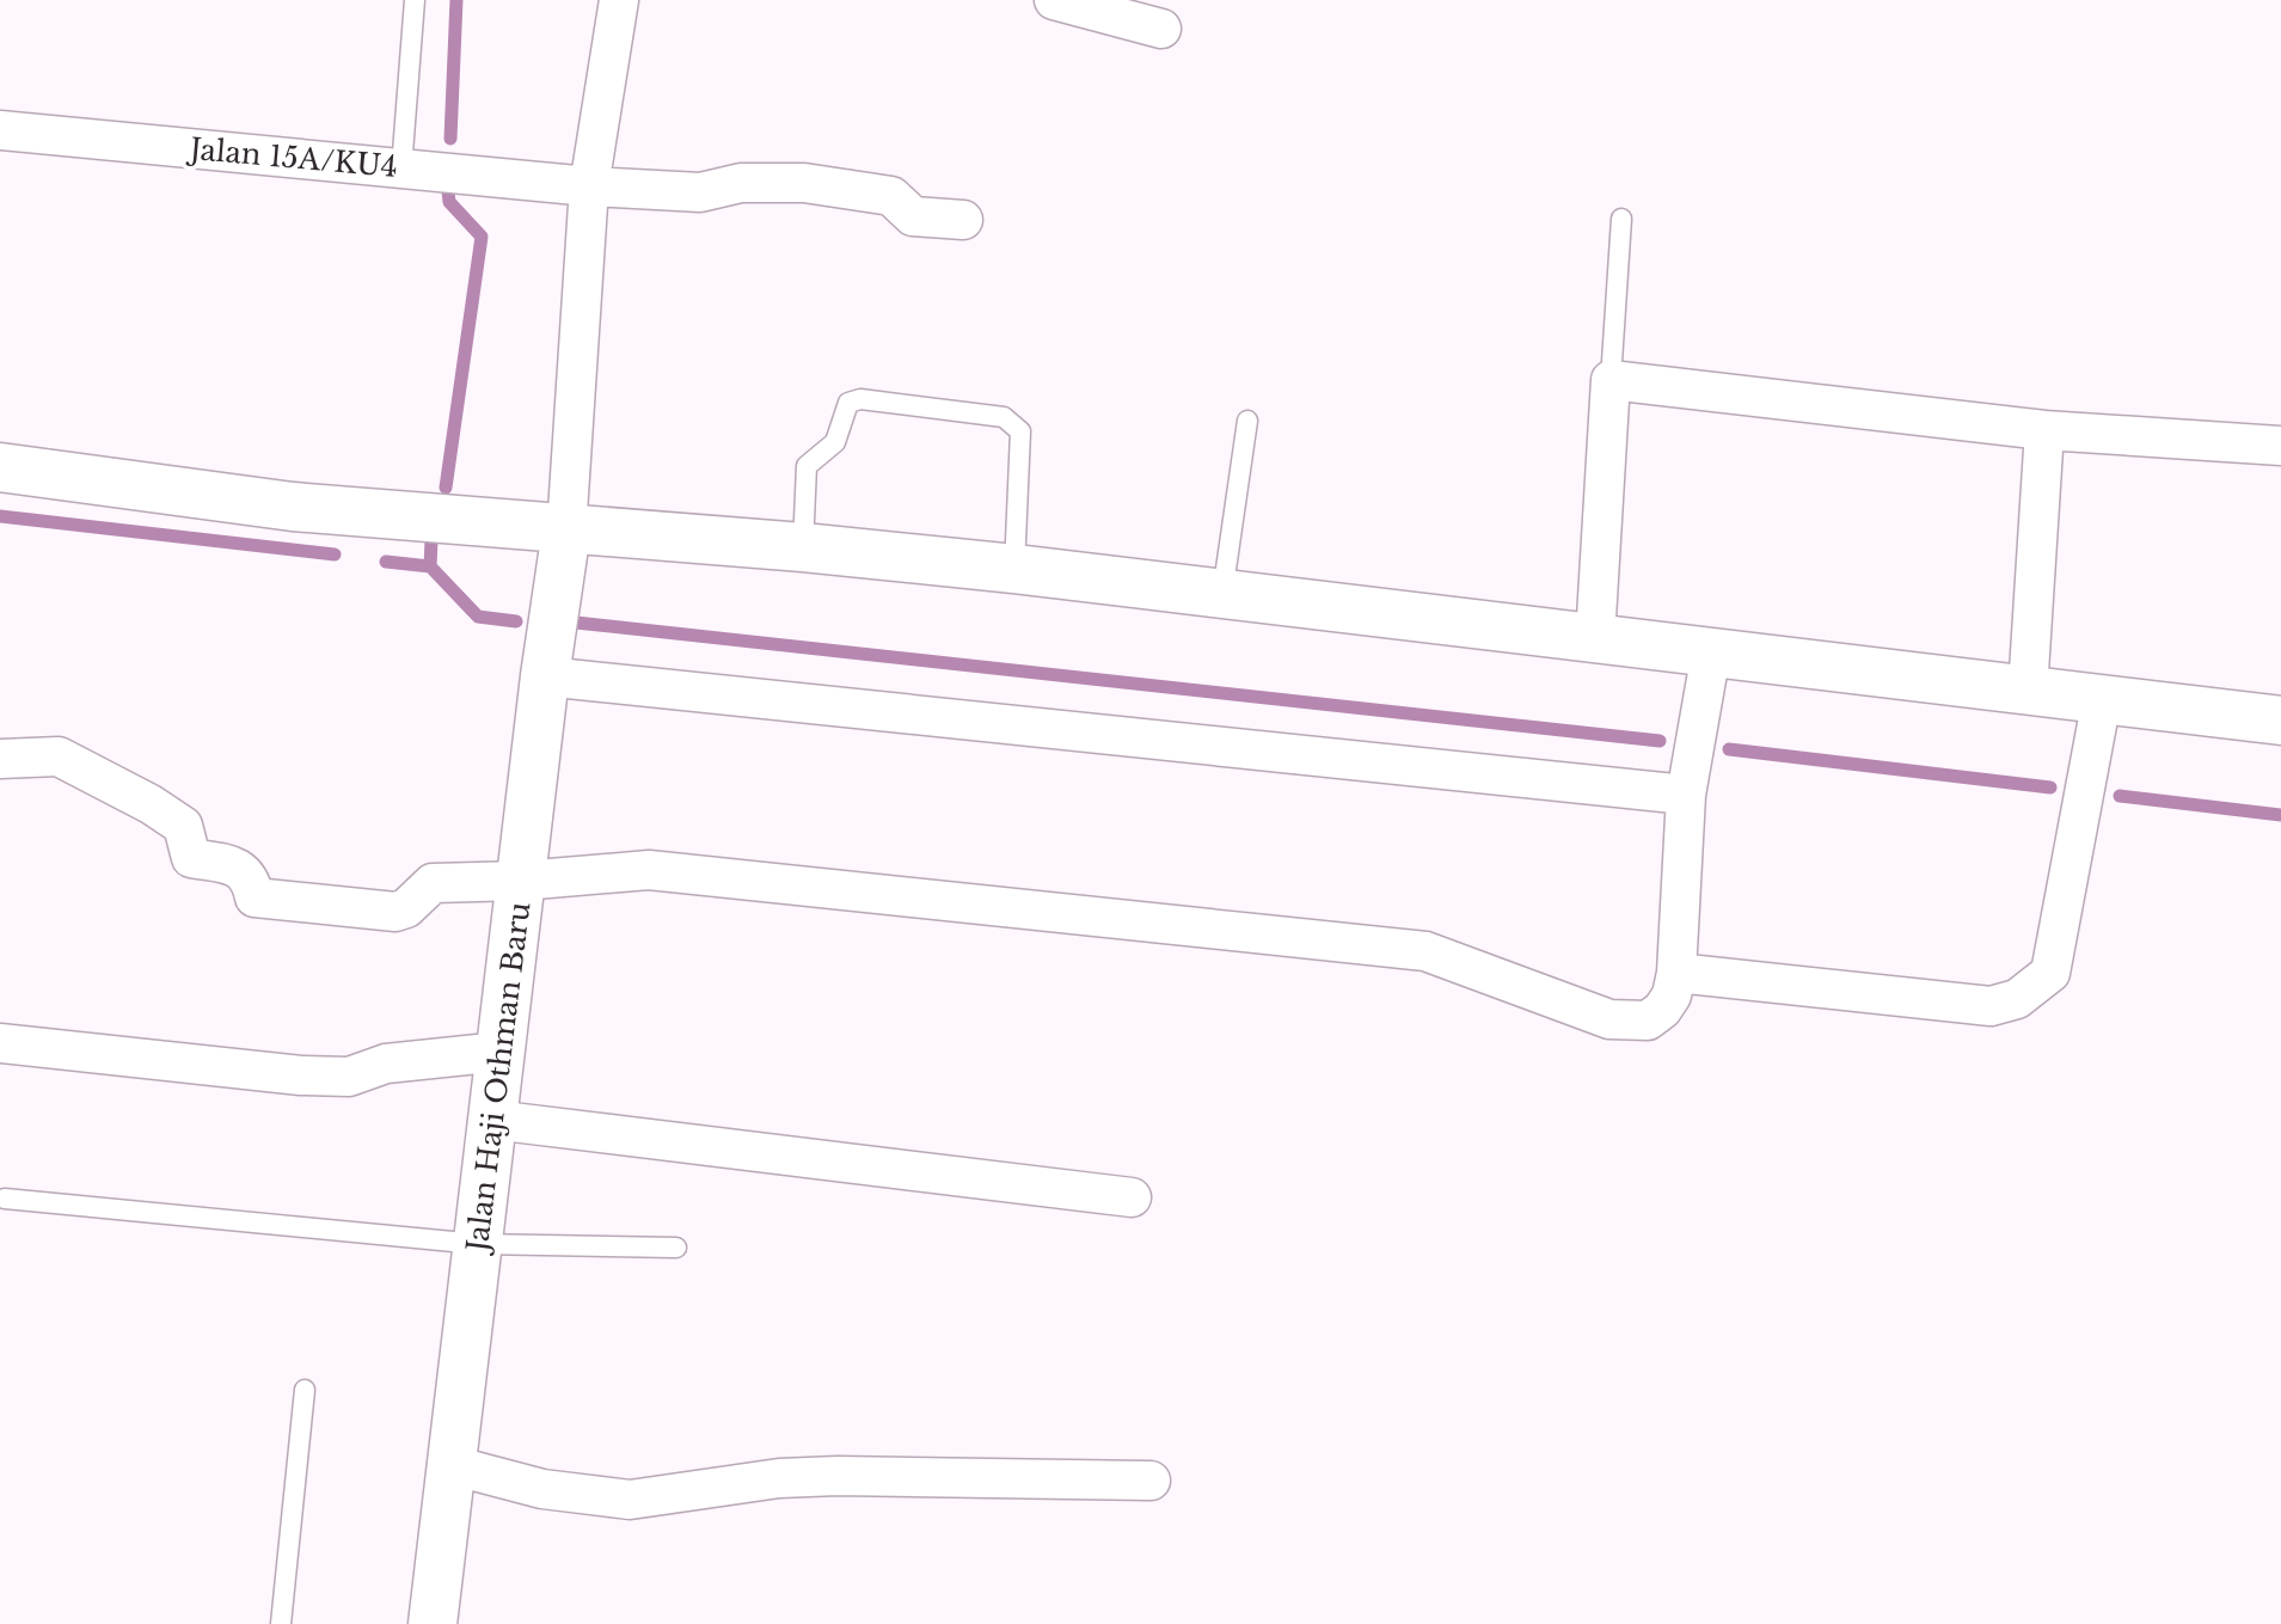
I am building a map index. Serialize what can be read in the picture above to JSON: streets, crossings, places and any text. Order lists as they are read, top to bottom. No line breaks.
{"streets":{"street":["Jalan 15A/KU4","Jalan Haji Othman Baru"]}}
